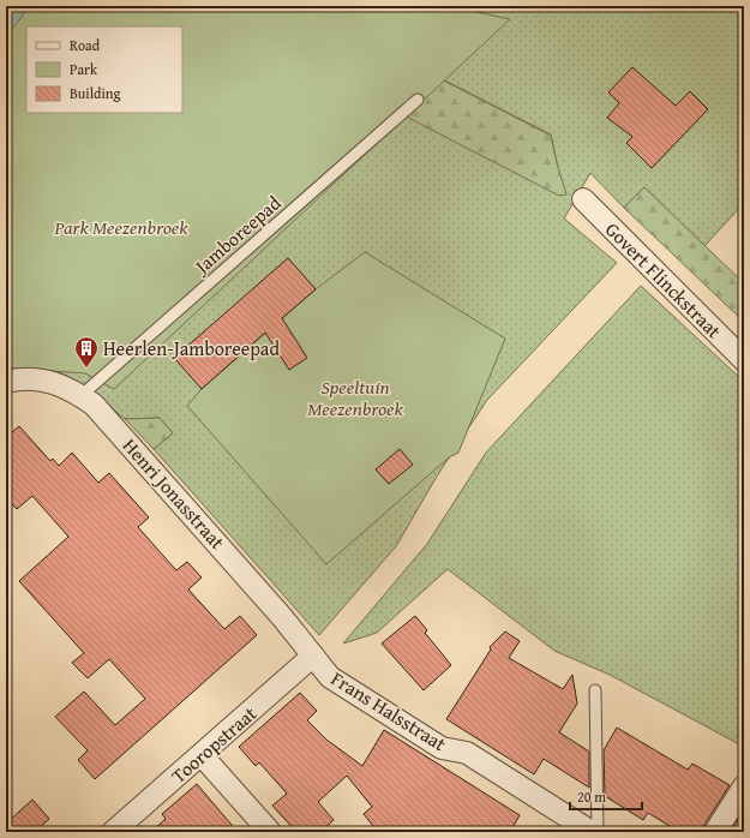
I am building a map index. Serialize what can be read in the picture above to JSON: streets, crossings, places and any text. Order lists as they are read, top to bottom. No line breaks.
{"streets":{"street":["Govert Flinckstraat","Henri Jonasstraat","Frans Halsstraat","Tooropstraat"],"lane":["Jamboreepad"]},"crossings":[["Jamboreepad","Henri Jonasstraat"],["Henri Jonasstraat","Frans Halsstraat"],["Henri Jonasstraat","Tooropstraat"],["Frans Halsstraat","Tooropstraat"]],"parks":["Park Meezenbroek","Speeltuin Meezenbroek"],"places":{"building":["Heerlen-Jamboreepad"]},"legend":["Road","Park","Building"],"scale_bar":"20 m"}
